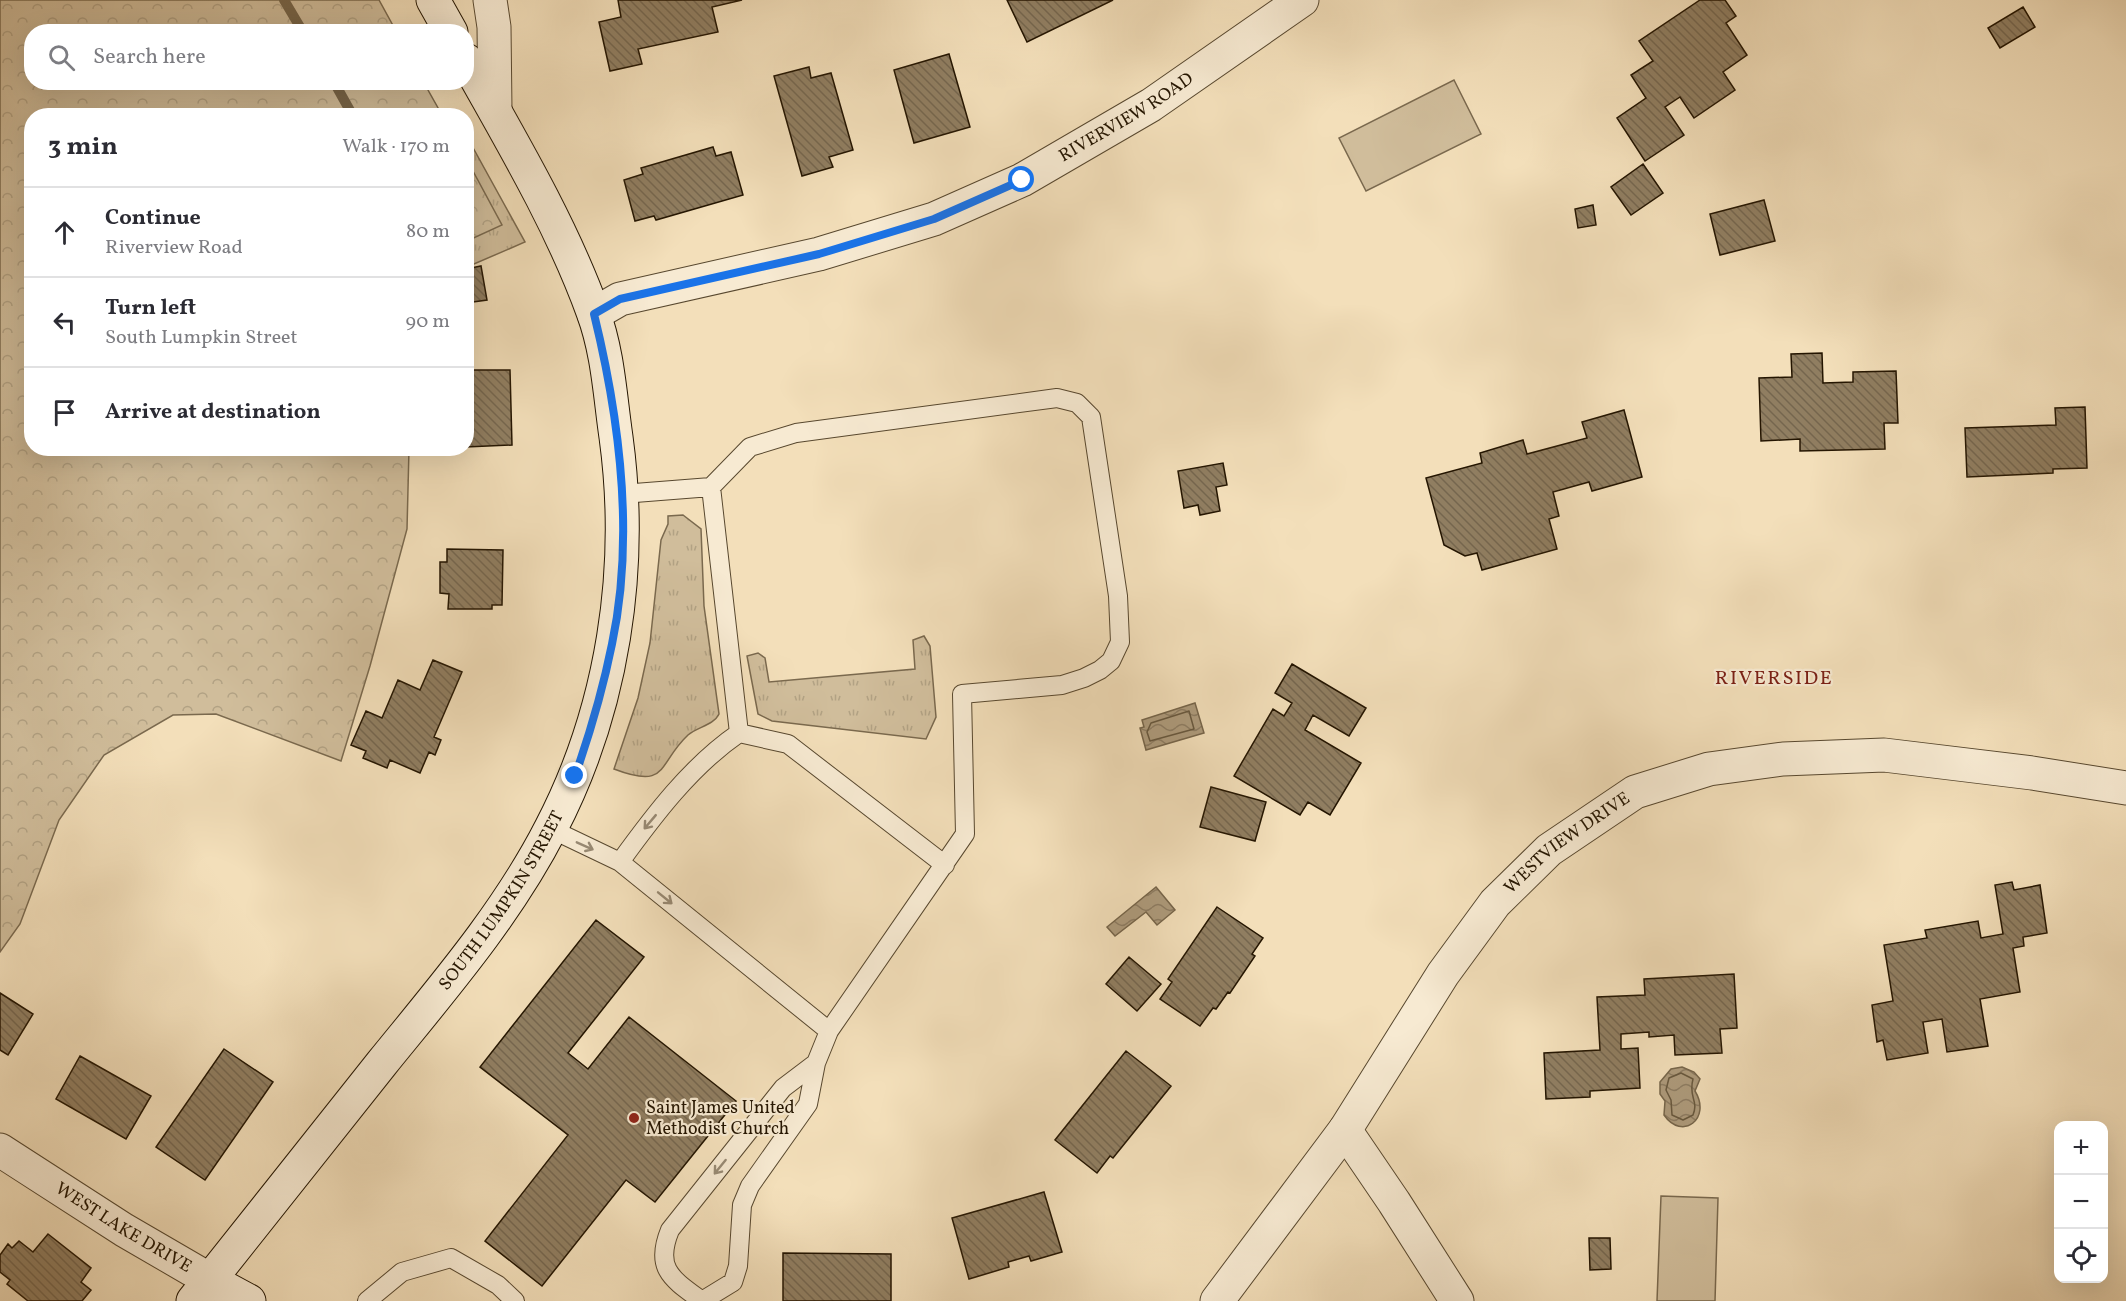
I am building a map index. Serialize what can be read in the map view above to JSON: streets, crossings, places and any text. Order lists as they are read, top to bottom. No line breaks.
{"streets":{"street":["RIVERVIEW ROAD","WESTVIEW DRIVE","SOUTH LUMPKIN STREET","WEST LAKE DRIVE"]},"crossings":[["RIVERVIEW ROAD","SOUTH LUMPKIN STREET"],["SOUTH LUMPKIN STREET","WEST LAKE DRIVE"]],"districts":["RIVERSIDE"],"places":["Saint James United Methodist Church"],"page":{"search":"Search here","heading":["3 min","Walk · 170 m"],"list":[["Continue","Riverview Road","80 m"],["Turn left","South Lumpkin Street","90 m"],"Arrive at destination"],"map_buttons":["+","−"]}}
